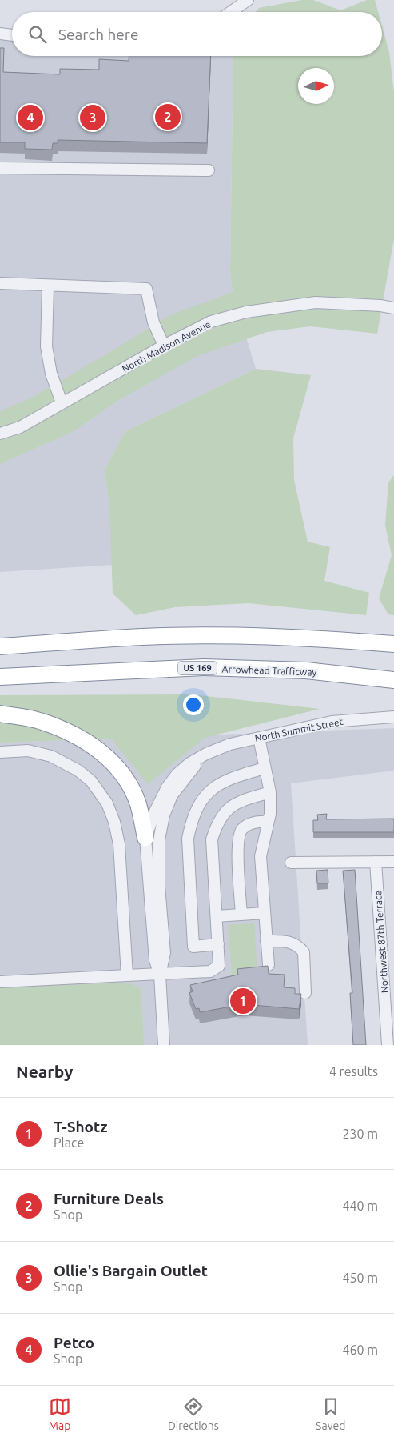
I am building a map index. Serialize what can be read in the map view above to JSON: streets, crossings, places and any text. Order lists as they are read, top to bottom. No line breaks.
{"streets":{"highway":["US 169","Arrowhead Trafficway"],"street":["North Madison Avenue","North Summit Street","Northwest 87th Terrace"]},"north":"right","page":{"search":"Search here","pins":["2","3","4","1"],"heading":["Nearby","4 results"],"list":[{"mark":"1","name":"T-Shotz","note":"Place","value":"230 m"},{"mark":"2","name":"Furniture Deals","note":"Shop","value":"440 m"},{"mark":"3","name":"Ollie's Bargain Outlet","note":"Shop","value":"450 m"},{"mark":"4","name":"Petco","note":"Shop","value":"460 m"}],"nav":["Map","Directions","Saved"]}}
